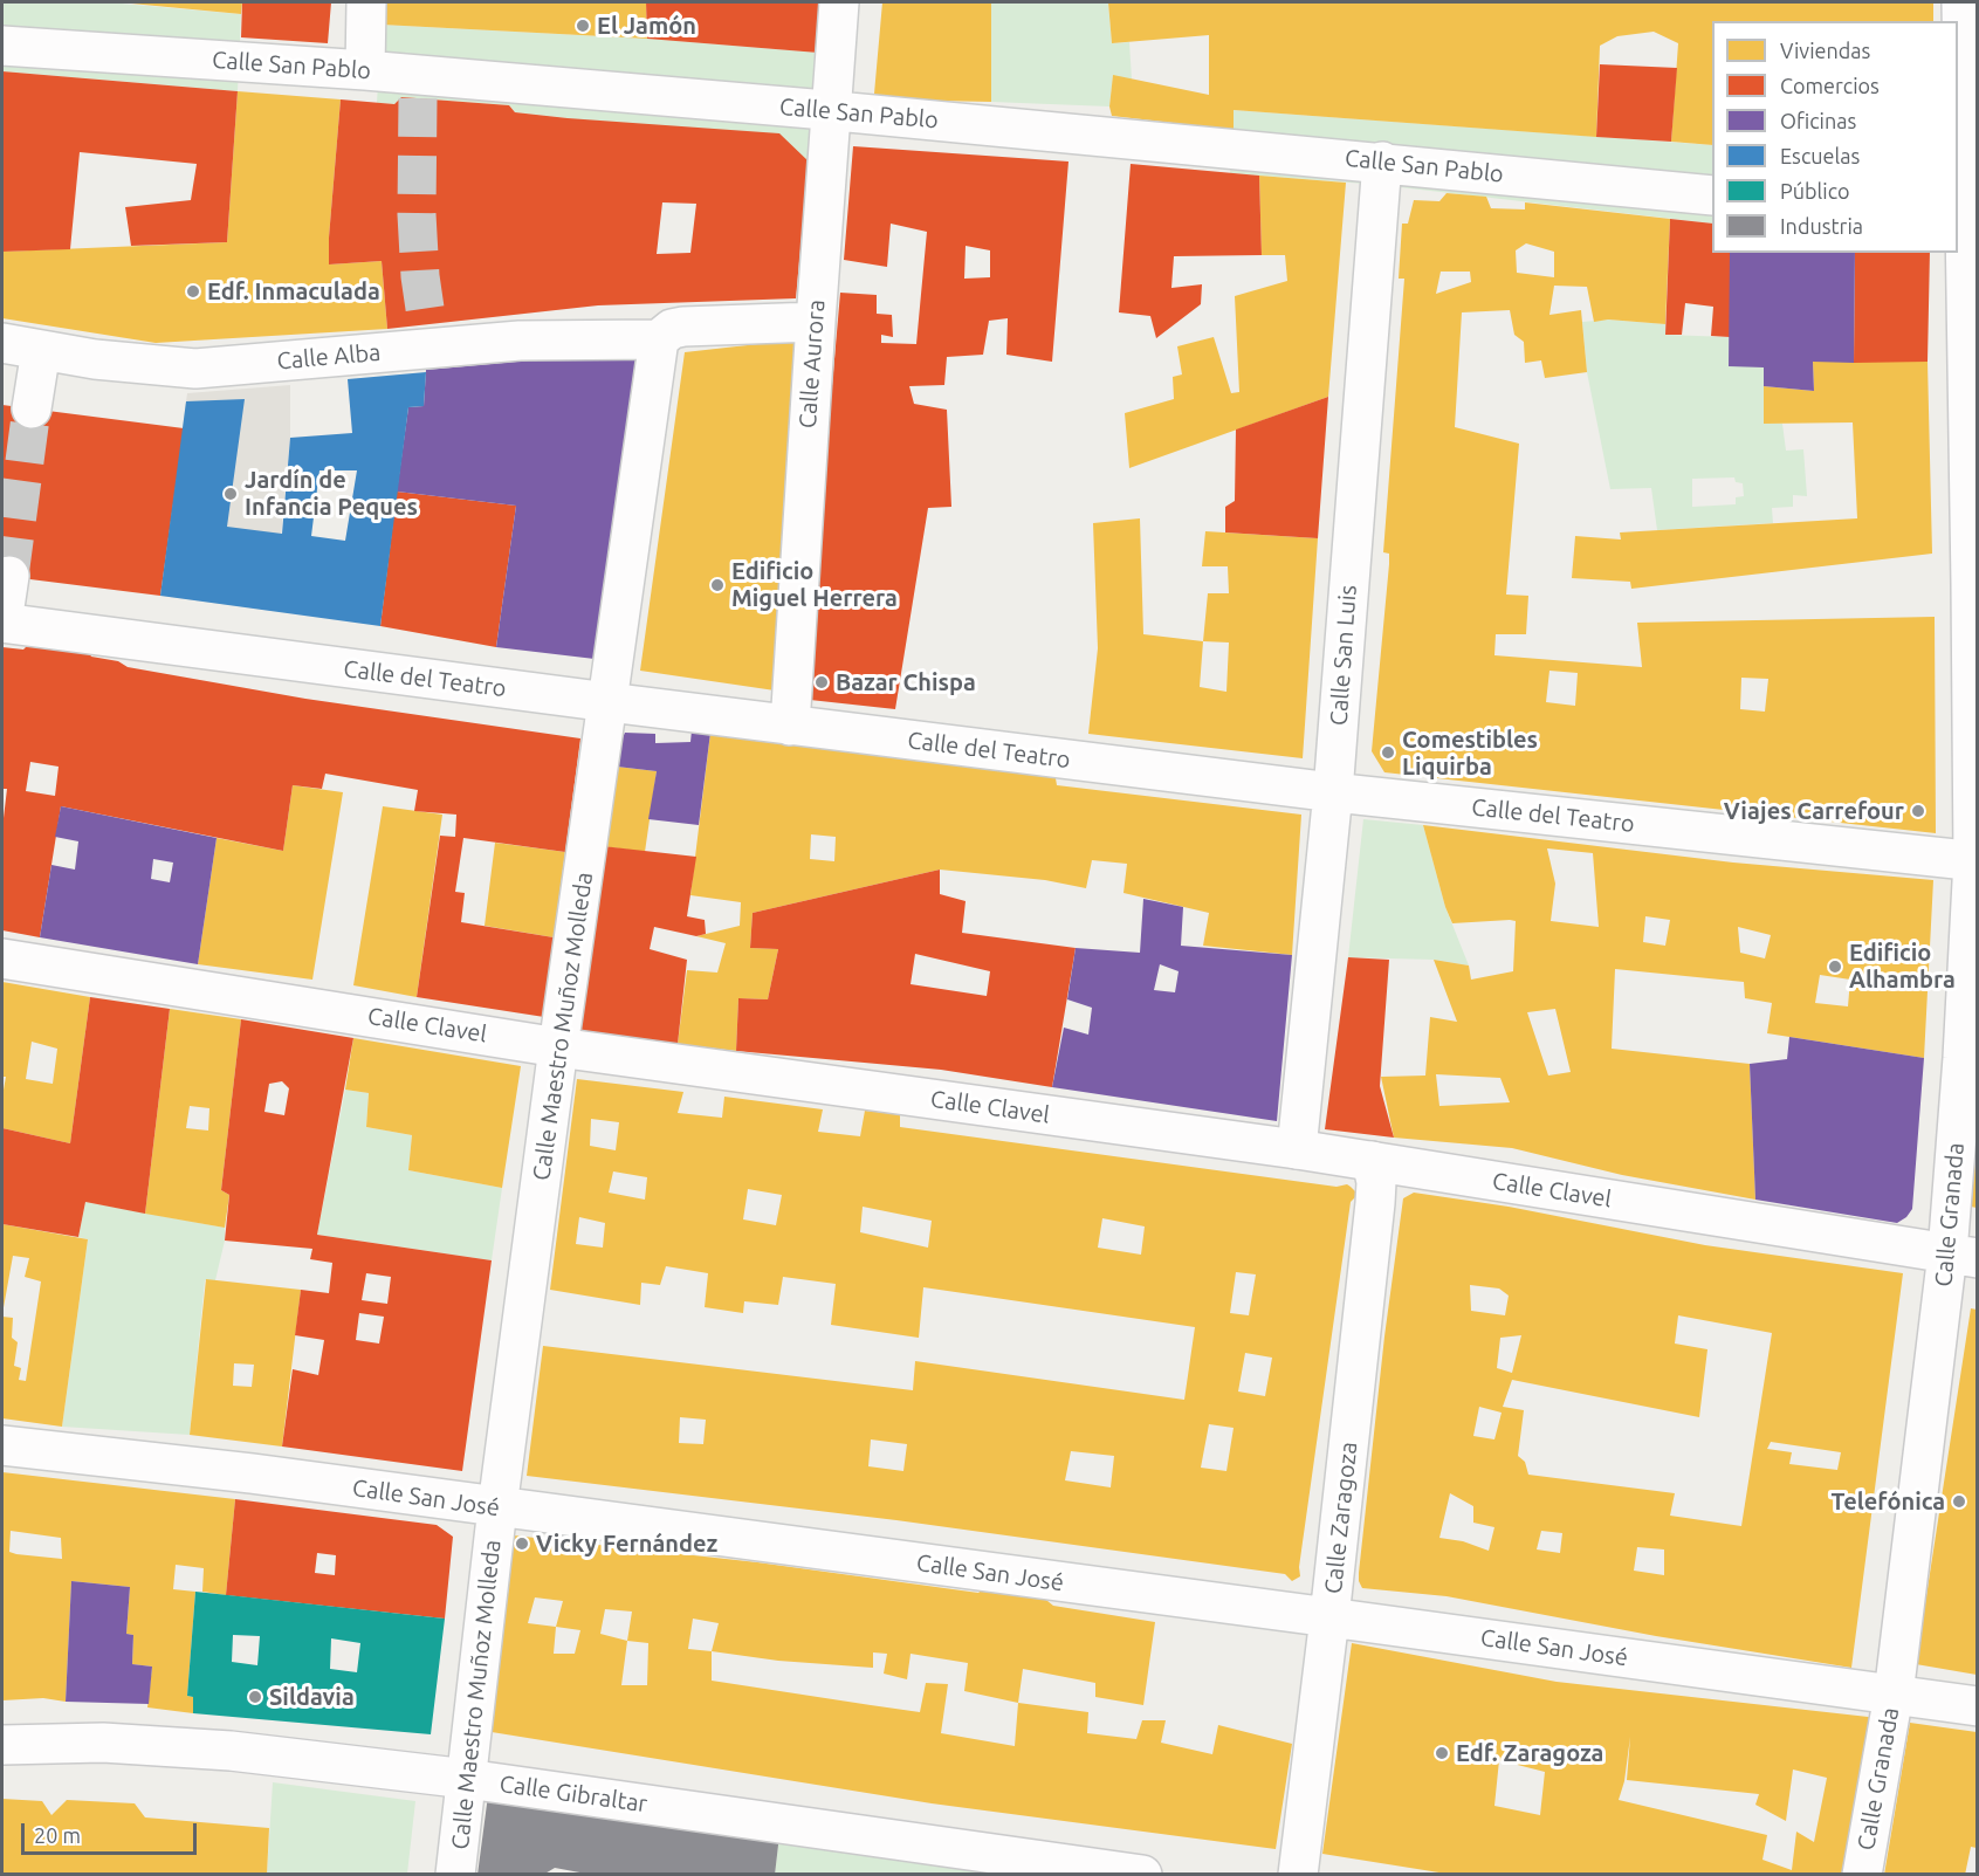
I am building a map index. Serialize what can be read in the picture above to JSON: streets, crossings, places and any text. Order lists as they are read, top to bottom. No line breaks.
{"streets":{"street":["Calle San Pablo","Calle Alba","Calle Aurora","Calle San Luis","Calle del Teatro","Calle Clavel","Calle Maestro Muñoz Molleda","Calle Granada","Calle San José","Calle Zaragoza","Calle Gibraltar"]},"crossings":[["Calle San Pablo","Calle Aurora"],["Calle San Pablo","Calle San Luis"],["Calle Alba","Calle Maestro Muñoz Molleda"],["Calle Aurora","Calle del Teatro"],["Calle San Luis","Calle del Teatro"],["Calle San Luis","Calle Clavel"],["Calle del Teatro","Calle Maestro Muñoz Molleda"],["Calle del Teatro","Calle Granada"],["Calle Clavel","Calle Maestro Muñoz Molleda"],["Calle Clavel","Calle Granada"],["Calle Clavel","Calle Zaragoza"],["Calle Maestro Muñoz Molleda","Calle San José"],["Calle Maestro Muñoz Molleda","Calle Gibraltar"],["Calle Granada","Calle San José"],["Calle San José","Calle Zaragoza"]],"places":["El Jamón","Edf. Inmaculada","Jardín de Infancia Peques","Edificio Miguel Herrera","Bazar Chispa","Comestibles Liquirba","Viajes Carrefour","Edificio Alhambra","Telefónica","Vicky Fernández","Sildavia","Edf. Zaragoza"],"legend":["Viviendas","Comercios","Oficinas","Escuelas","Público","Industria"],"scale_bar":"20 m"}
